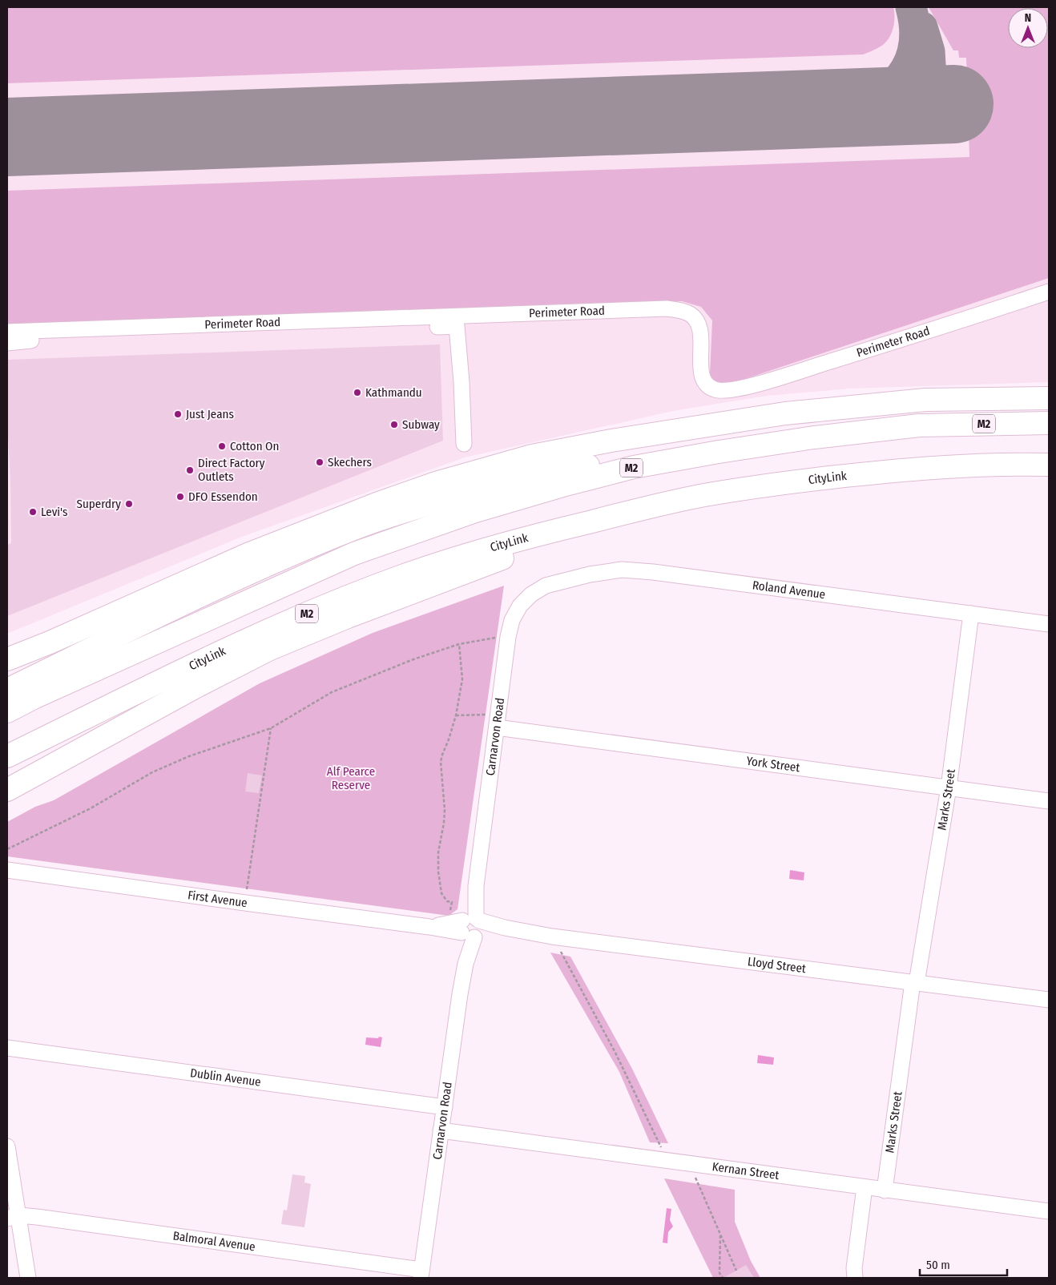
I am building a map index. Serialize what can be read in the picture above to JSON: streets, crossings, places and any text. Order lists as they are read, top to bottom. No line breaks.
{"streets":{"highway":["M2","CityLink"],"street":["Perimeter Road","Roland Avenue","Carnarvon Road","York Street","Marks Street","First Avenue","Lloyd Street","Dublin Avenue","Kernan Street","Balmoral Avenue"]},"crossings":[["Roland Avenue","Carnarvon Road"],["Roland Avenue","Marks Street"],["Carnarvon Road","York Street"],["Carnarvon Road","First Avenue"],["Carnarvon Road","Lloyd Street"],["Carnarvon Road","Dublin Avenue"],["Carnarvon Road","Kernan Street"],["Carnarvon Road","Balmoral Avenue"],["York Street","Marks Street"],["Marks Street","Lloyd Street"],["Marks Street","Kernan Street"],["First Avenue","Lloyd Street"]],"parks":["Alf Pearce Reserve"],"places":["Kathmandu","Just Jeans","Subway","Cotton On","Skechers","Direct Factory Outlets","DFO Essendon","Superdry","Levi's"],"scale_bar":"50 m","north":"top"}
